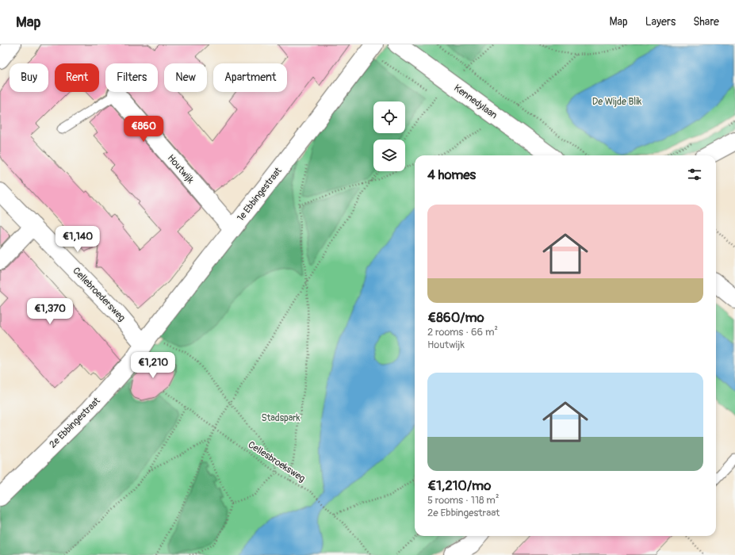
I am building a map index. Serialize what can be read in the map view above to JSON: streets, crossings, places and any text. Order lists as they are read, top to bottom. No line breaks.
{"streets":{"street":["Kennedylaan","Houtwijk","1e Ebbingestraat","Cellebroedersweg","2e Ebbingestraat"],"path":["Cellesbroeksweg"]},"crossings":[["Houtwijk","1e Ebbingestraat"],["1e Ebbingestraat","Cellebroedersweg"],["1e Ebbingestraat","2e Ebbingestraat"],["Cellebroedersweg","2e Ebbingestraat"]],"parks":["De Wijde Blik","Stadspark"],"page":{"header":"Map","nav":["Map","Layers","Share"],"chip":["Buy","Rent","Filters","New","Apartment"],"price":["€860","€1,140","€1,370","€1,210"],"heading":"4 homes","list":[{"name":"€860/mo","note":"2 rooms · 66 m² · Houtwijk"},{"name":"€1,210/mo","note":"5 rooms · 118 m² · 2e Ebbingestraat"}]}}
